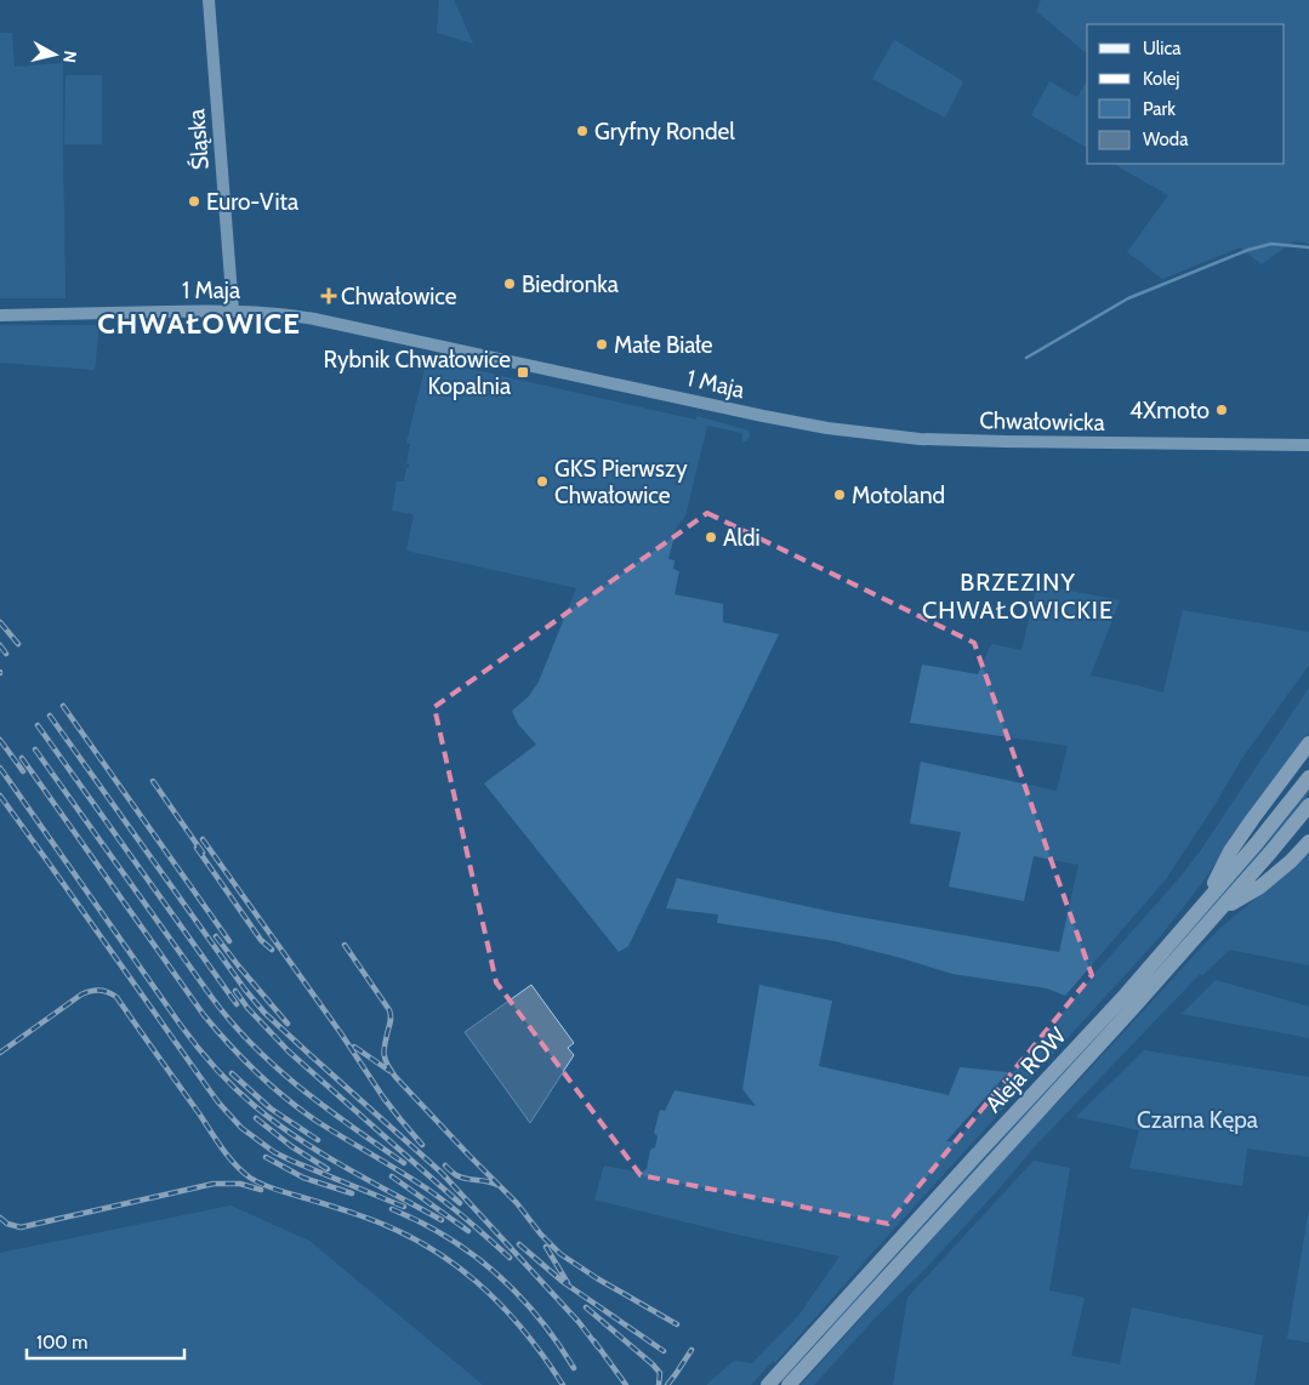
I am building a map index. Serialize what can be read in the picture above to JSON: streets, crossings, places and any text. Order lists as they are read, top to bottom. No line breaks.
{"streets":{"main road":["Śląska","1 Maja","Chwałowicka","Aleja ROW"]},"crossings":[["Śląska","1 Maja"],["1 Maja","Chwałowicka"]],"districts":["CHWAŁOWICE","BRZEZINY CHWAŁOWICKIE"],"parks":["Czarna Kępa"],"places":{"other":["Gryfny Rondel","Euro-Vita","Biedronka","Małe Białe","4Xmoto","GKS Pierwszy Chwałowice","Motoland","Aldi"],"health":["Chwałowice"],"transit":["Rybnik Chwałowice Kopalnia"]},"legend":["Ulica","Kolej","Park","Woda"],"scale_bar":"100 m","north":"right"}
